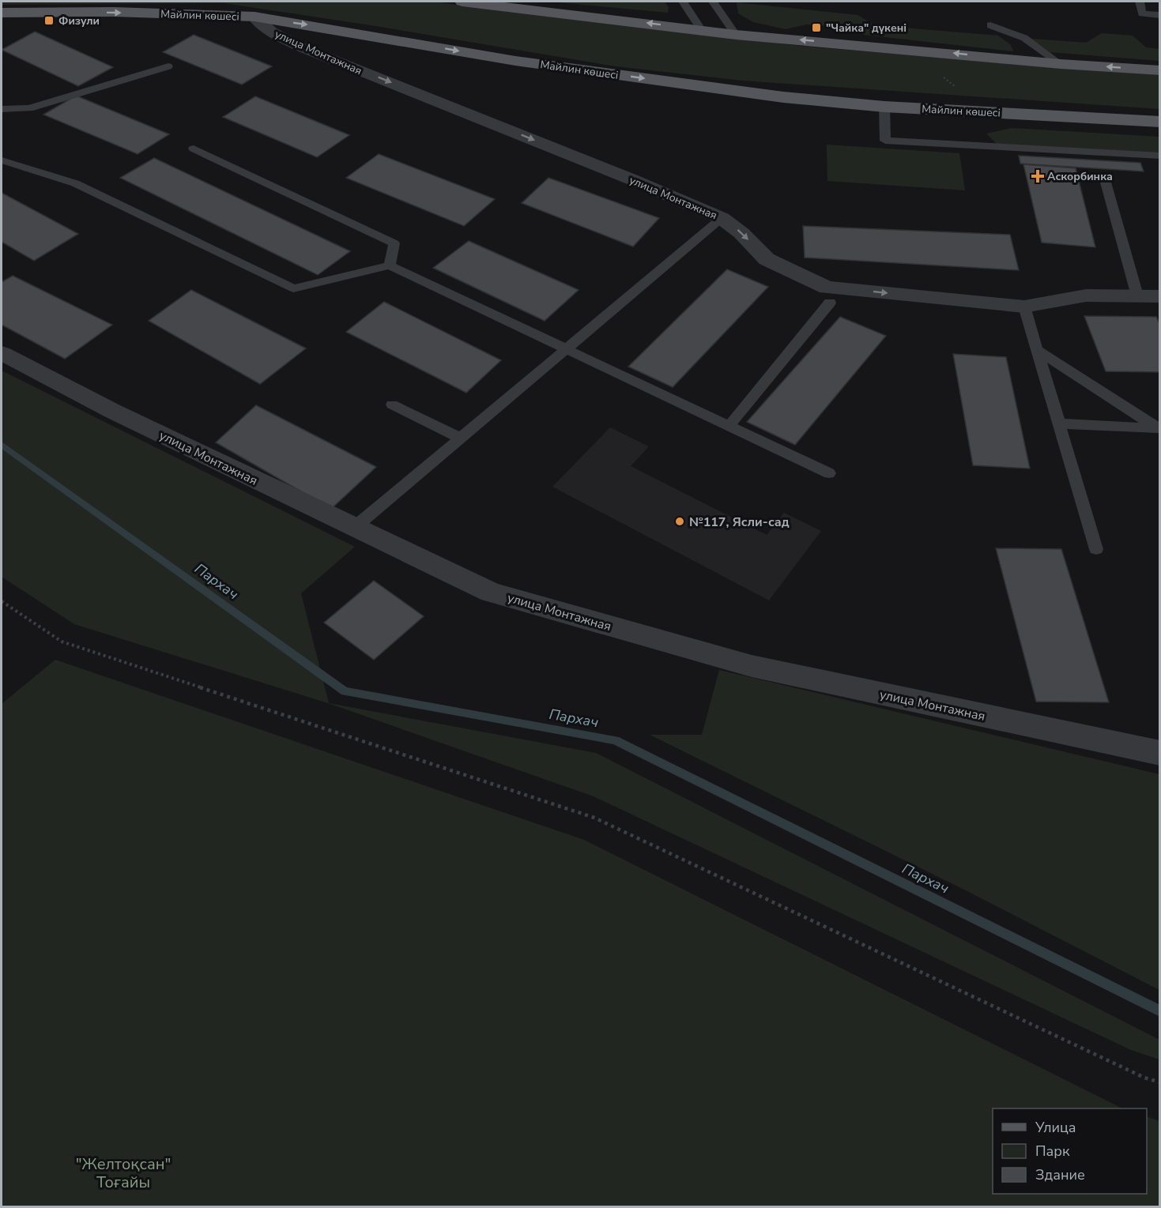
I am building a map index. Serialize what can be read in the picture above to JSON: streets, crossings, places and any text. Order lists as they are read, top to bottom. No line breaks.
{"streets":{"main road":["Майлин көшесі"],"street":["улица Монтажная"]},"crossings":[["Майлин көшесі","улица Монтажная"]],"one_way":["улица Монтажная"],"water":["Пархач"],"parks":["\"Желтоқсан\" Тоғайы"],"places":{"transit":["Физули","\"Чайка\" дүкені"],"health":["Аскорбинка"],"other":["№117, Ясли-сад"]},"legend":["Улица","Парк","Здание"]}
